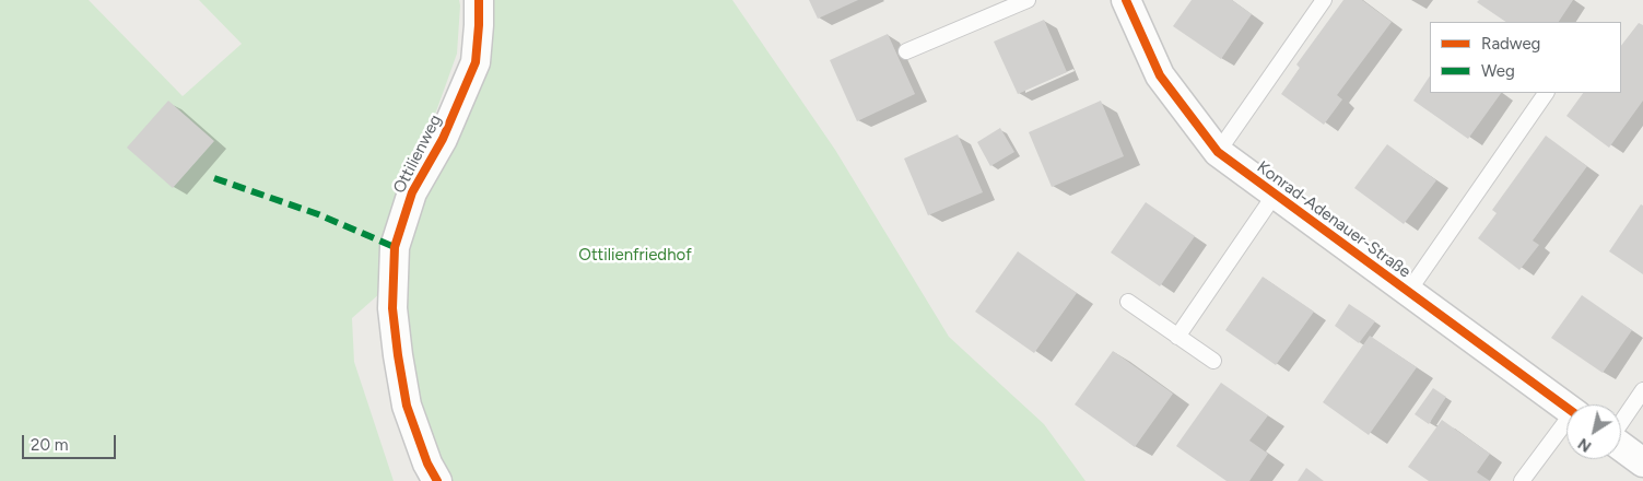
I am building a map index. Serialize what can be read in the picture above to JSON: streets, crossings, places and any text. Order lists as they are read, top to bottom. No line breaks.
{"streets":{"street":["Ottilienweg","Konrad-Adenauer-Straße"]},"parks":["Ottilienfriedhof"],"legend":["Radweg","Weg"],"scale_bar":"20 m","north":"bottom left"}
